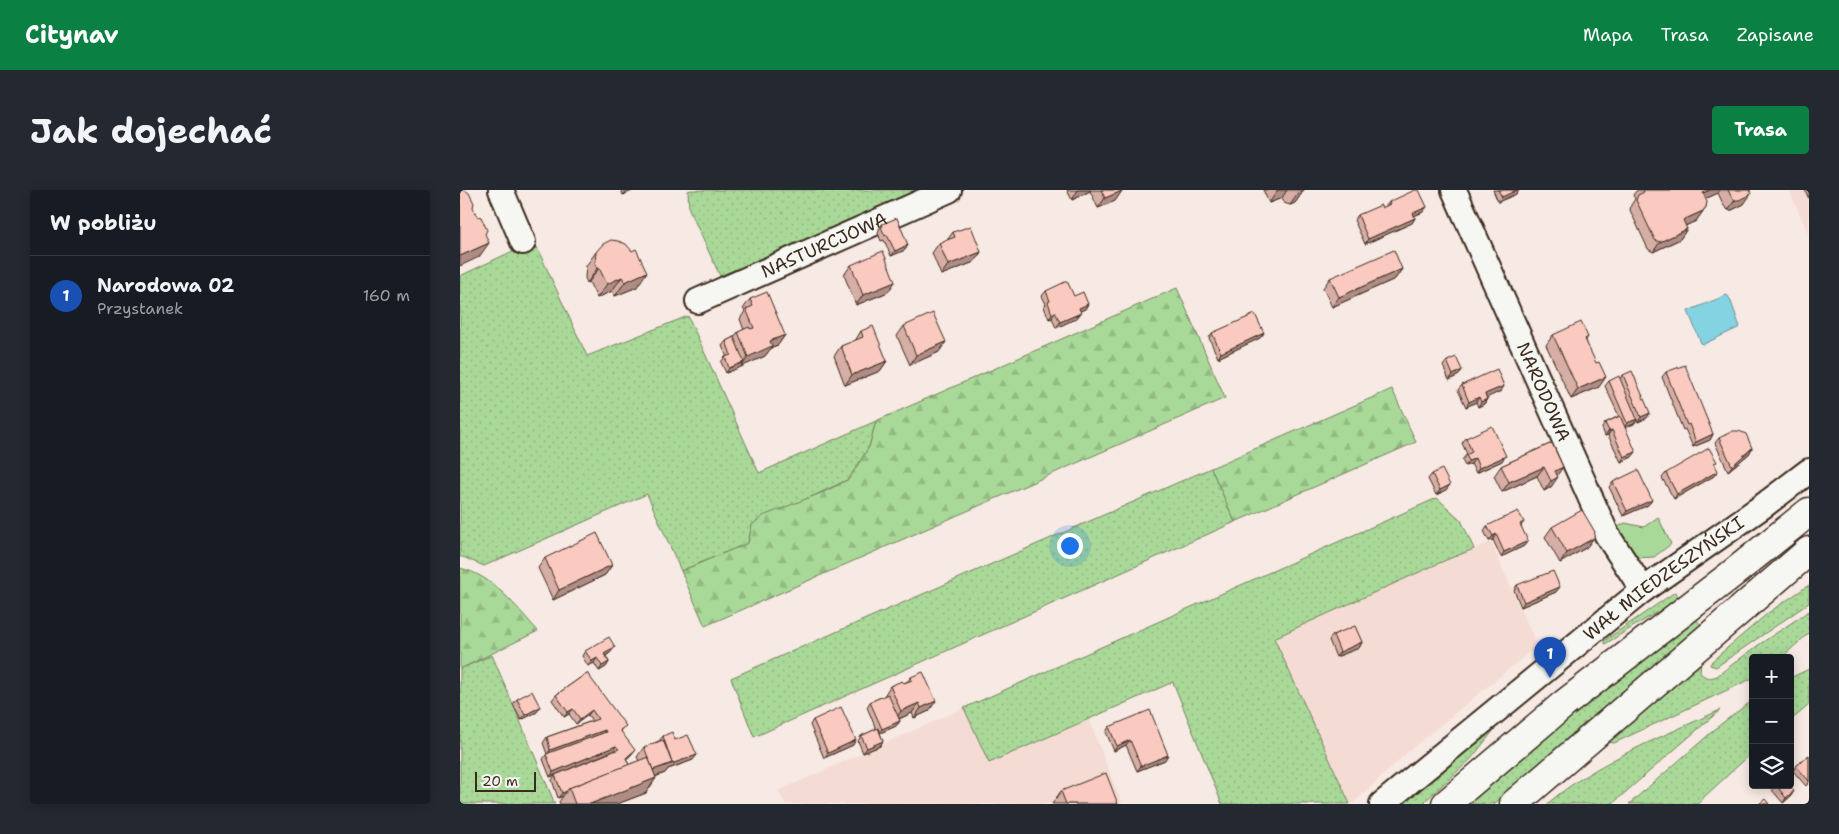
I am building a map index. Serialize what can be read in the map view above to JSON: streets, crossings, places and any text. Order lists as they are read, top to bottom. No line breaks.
{"streets":{"main road":["WAŁ MIEDZESZYŃSKI"],"street":["NASTURCJOWA","NARODOWA"]},"crossings":[["NARODOWA","WAŁ MIEDZESZYŃSKI"]],"scale_bar":"20 m","page":{"header":"Citynav","nav":["Mapa","Trasa","Zapisane"],"buttons":"Trasa","title":"Jak dojechać","heading":"W pobliżu","list":[{"mark":"1","name":"Narodowa 02","note":"Przystanek","value":"160 m"}],"pins":"1","map_buttons":["+","−"],"scale":"20 m"}}
